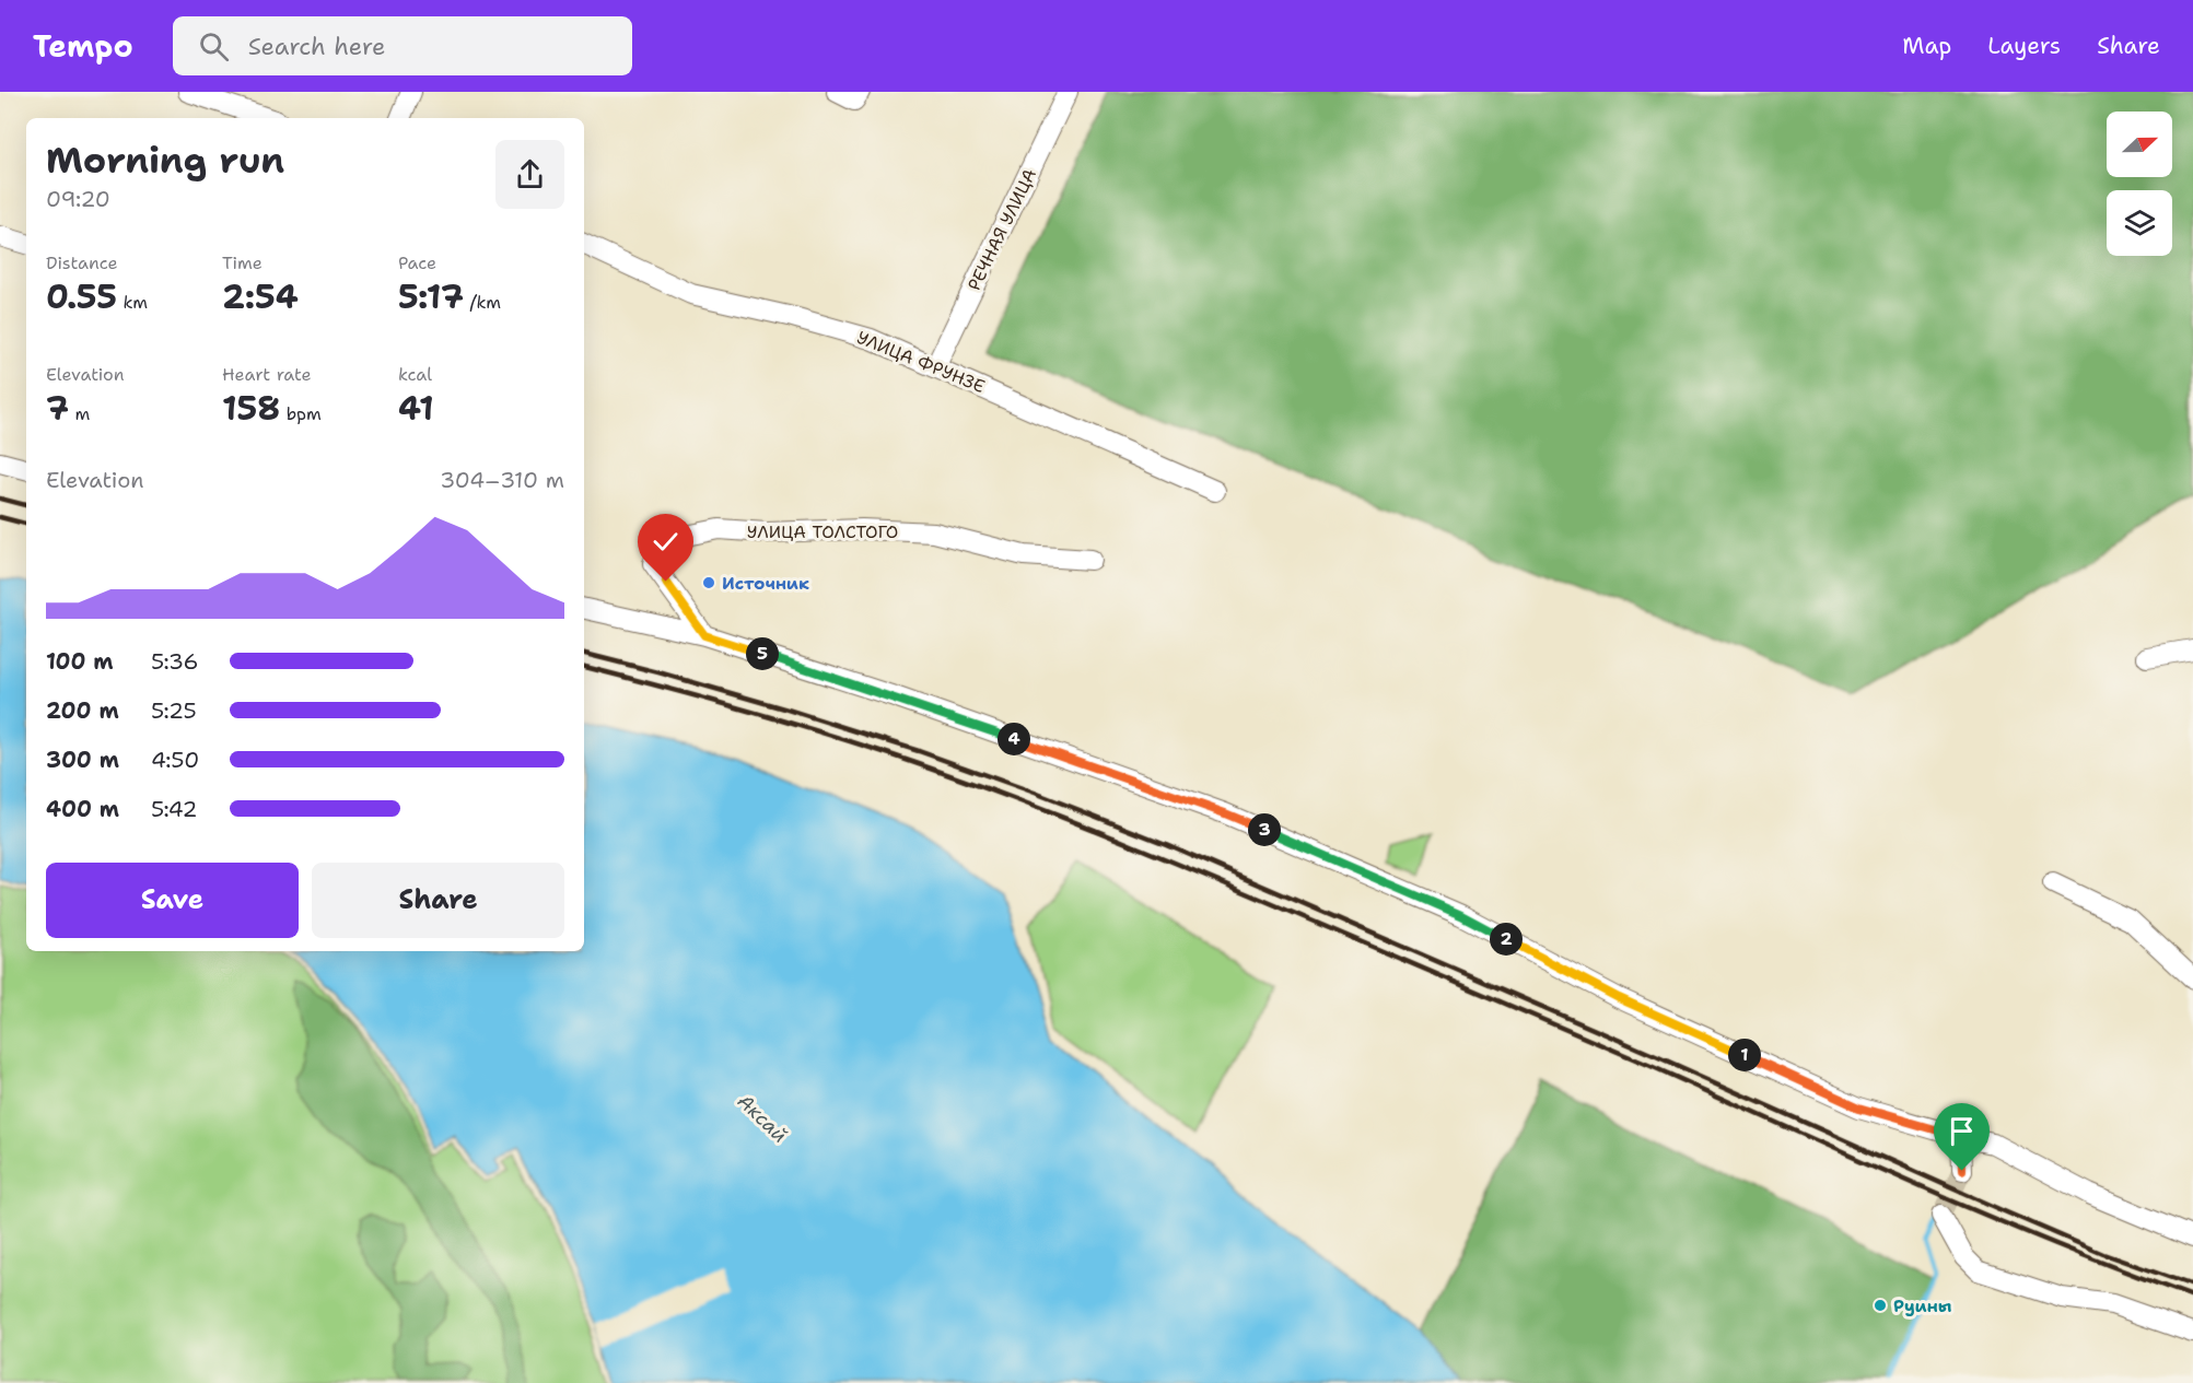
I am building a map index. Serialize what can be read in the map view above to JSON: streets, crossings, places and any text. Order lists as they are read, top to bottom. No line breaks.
{"streets":{"street":["РЕЧНАЯ УЛИЦА","УЛИЦА ФРУНЗЕ","УЛИЦА ТОЛСТОГО"]},"crossings":[["РЕЧНАЯ УЛИЦА","УЛИЦА ФРУНЗЕ"]],"water":["Аксай"],"places":["Источник","Руины"],"north":"right","page":{"header":"Tempo","search":"Search here","nav":["Map","Layers","Share"],"heading":["Morning run","09:20"],"stats":[["Distance","0.55 km"],["Time","2:54"],["Pace","5:17 /km"],["Elevation","7 m"],["Heart rate","158 bpm"],["kcal","41"]],"chart":["Elevation","304–310 m"],"list":[{"name":"100 m","note":"5:36"},{"name":"200 m","note":"5:25"},{"name":"300 m","note":"4:50"},{"name":"400 m","note":"5:42"}],"pins":["5","4","3","2","1"],"buttons":["Save","Share"]}}
